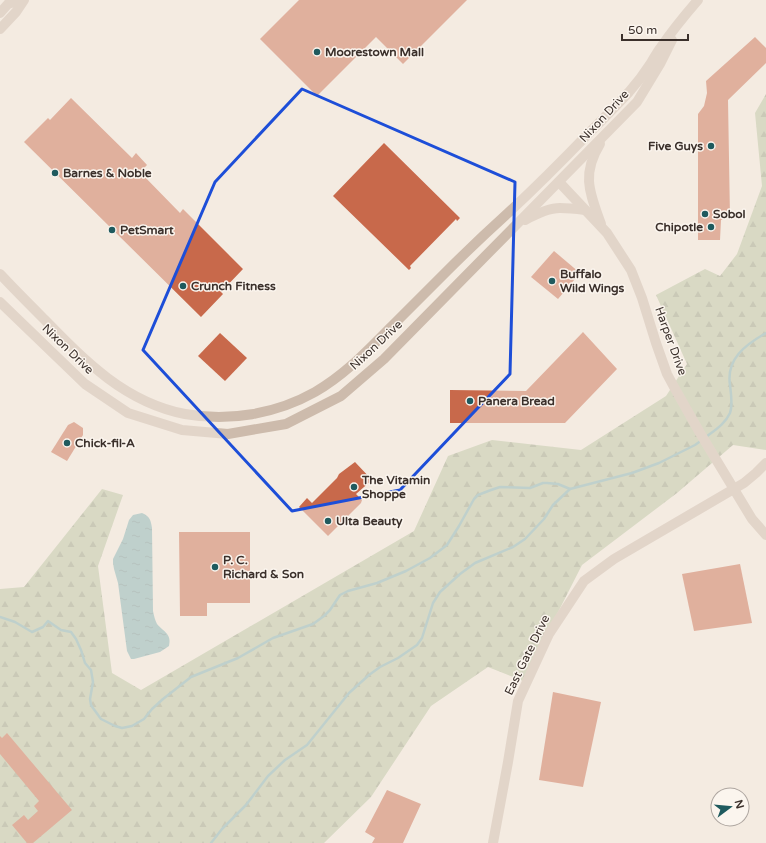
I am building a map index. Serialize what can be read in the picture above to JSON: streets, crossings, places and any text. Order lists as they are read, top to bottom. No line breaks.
{"streets":{"street":["Nixon Drive","Harper Drive","East Gate Drive"]},"crossings":[["Nixon Drive","Harper Drive"],["Harper Drive","East Gate Drive"]],"places":["Moorestown Mall","Five Guys","Barnes & Noble","Sobol","Chipotle","PetSmart","Buffalo Wild Wings","Crunch Fitness","Panera Bread","Chick-fil-A","The Vitamin Shoppe","Ulta Beauty","P. C. Richard & Son"],"scale_bar":"50 m","north":"right"}
